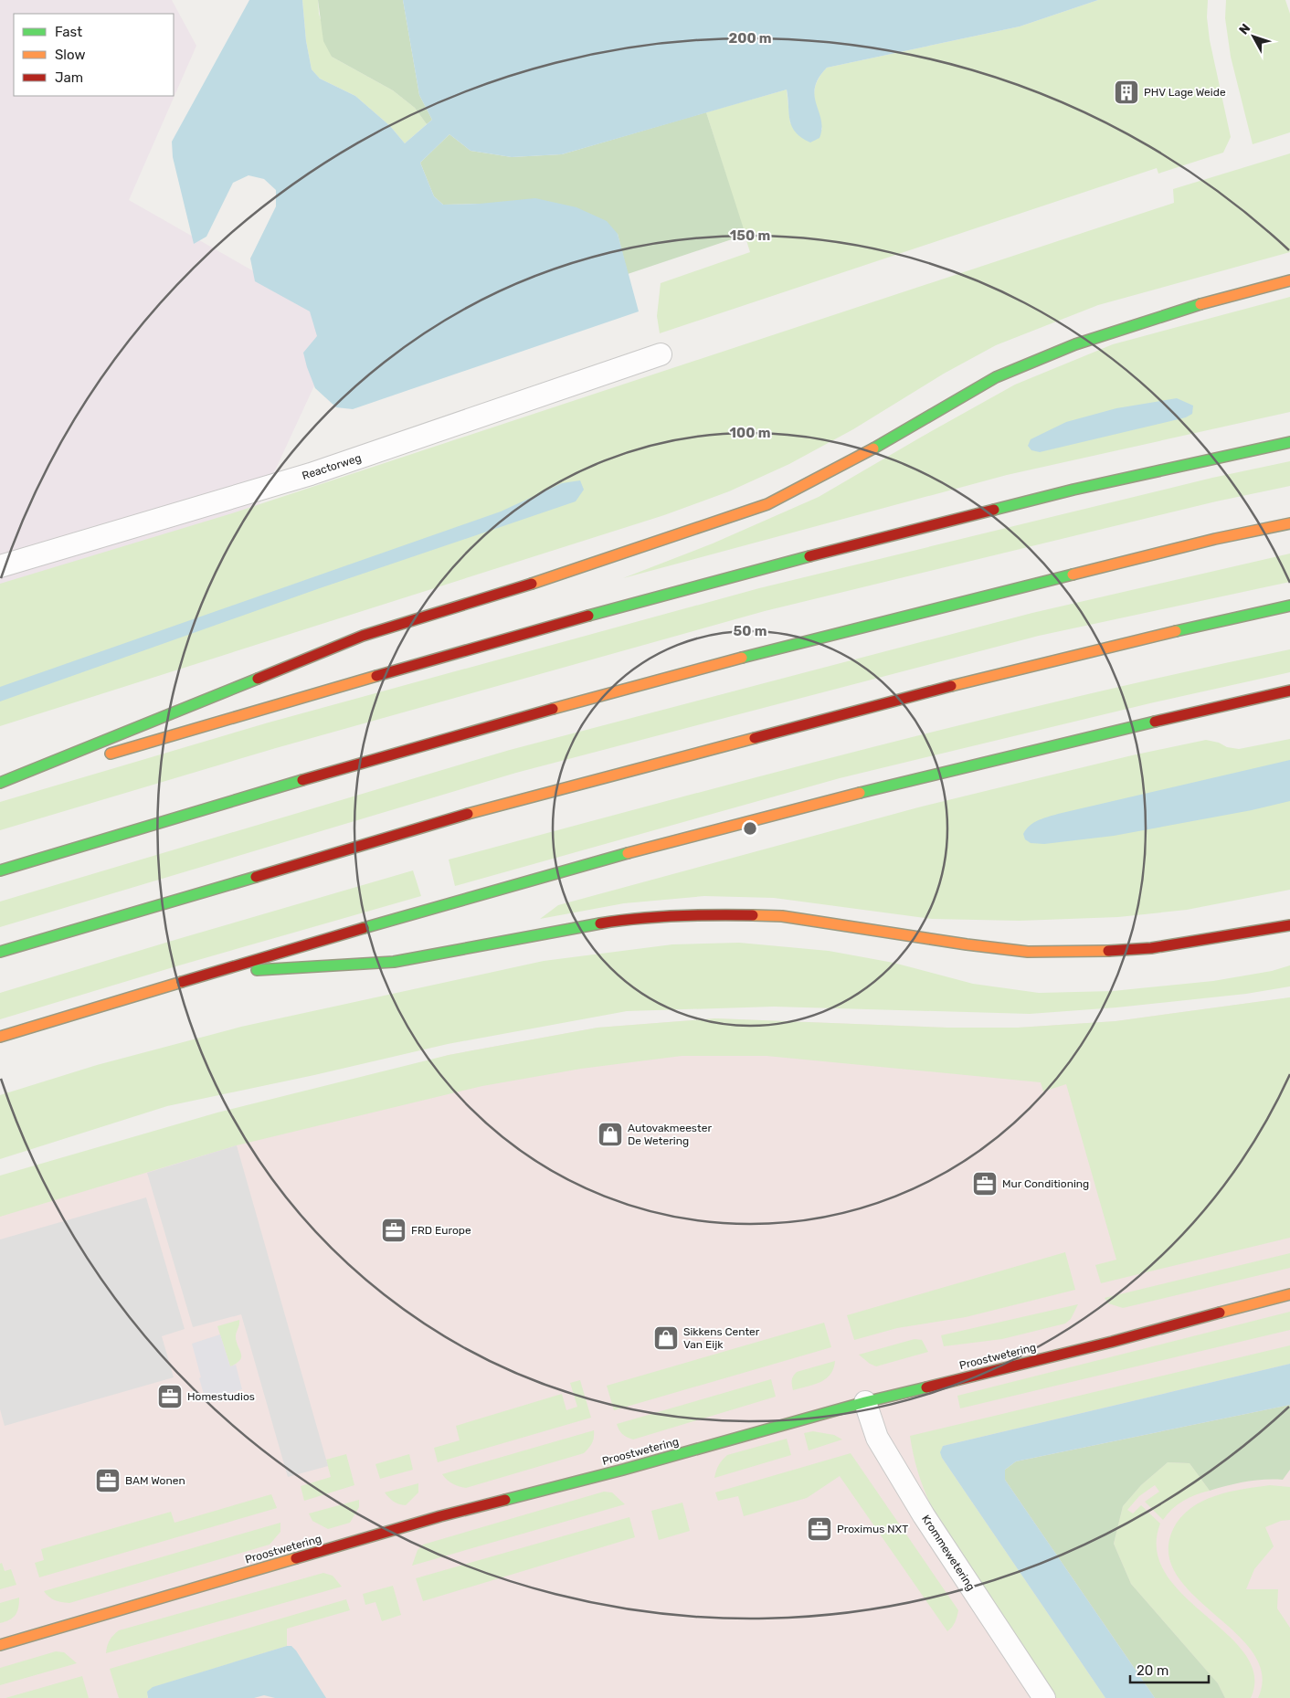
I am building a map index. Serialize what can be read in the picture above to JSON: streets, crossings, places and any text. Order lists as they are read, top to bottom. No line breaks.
{"streets":{"main road":["Proostwetering"],"street":["Reactorweg","Krommewetering"]},"crossings":[["Proostwetering","Krommewetering"]],"places":{"building":["PHV Lage Weide"],"shop":["Autovakmeester De Wetering","Sikkens Center Van Eijk"],"office":["Mur Conditioning","FRD Europe","Homestudios","BAM Wonen","Proximus NXT"]},"legend":["Fast","Slow","Jam"],"scale_bar":"20 m","north":"top left","rings":["200 m","150 m","100 m","50 m"]}
